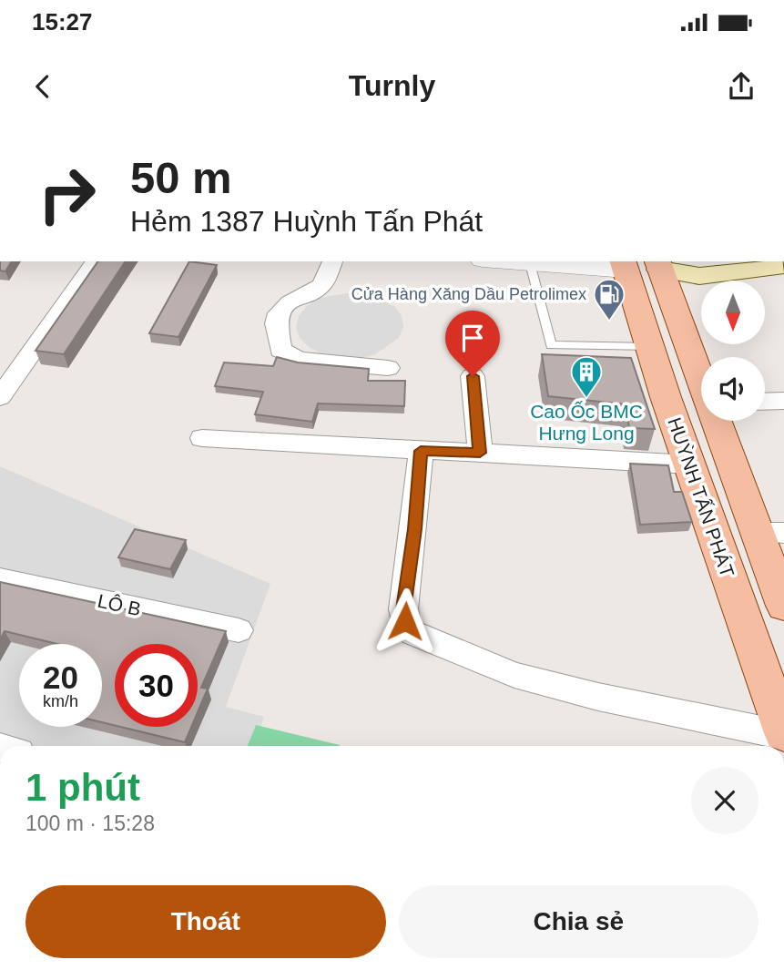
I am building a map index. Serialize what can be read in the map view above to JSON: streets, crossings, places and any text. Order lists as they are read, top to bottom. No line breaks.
{"streets":{"main road":["HUỲNH TẤN PHÁT"],"street":["LÔ B"]},"places":{"fuel station":["Cửa Hàng Xăng Dầu Petrolimex"],"building":["Cao Ốc BMC Hưng Long"]},"north":"bottom","page":{"status":"15:27","header":"Turnly","turn":["50 m","Hẻm 1387 Huỳnh Tấn Phát"],"speed":"20 km/h","limit":"30","heading":["1 phút","100 m · 15:28"],"buttons":["Thoát","Chia sẻ"]}}
